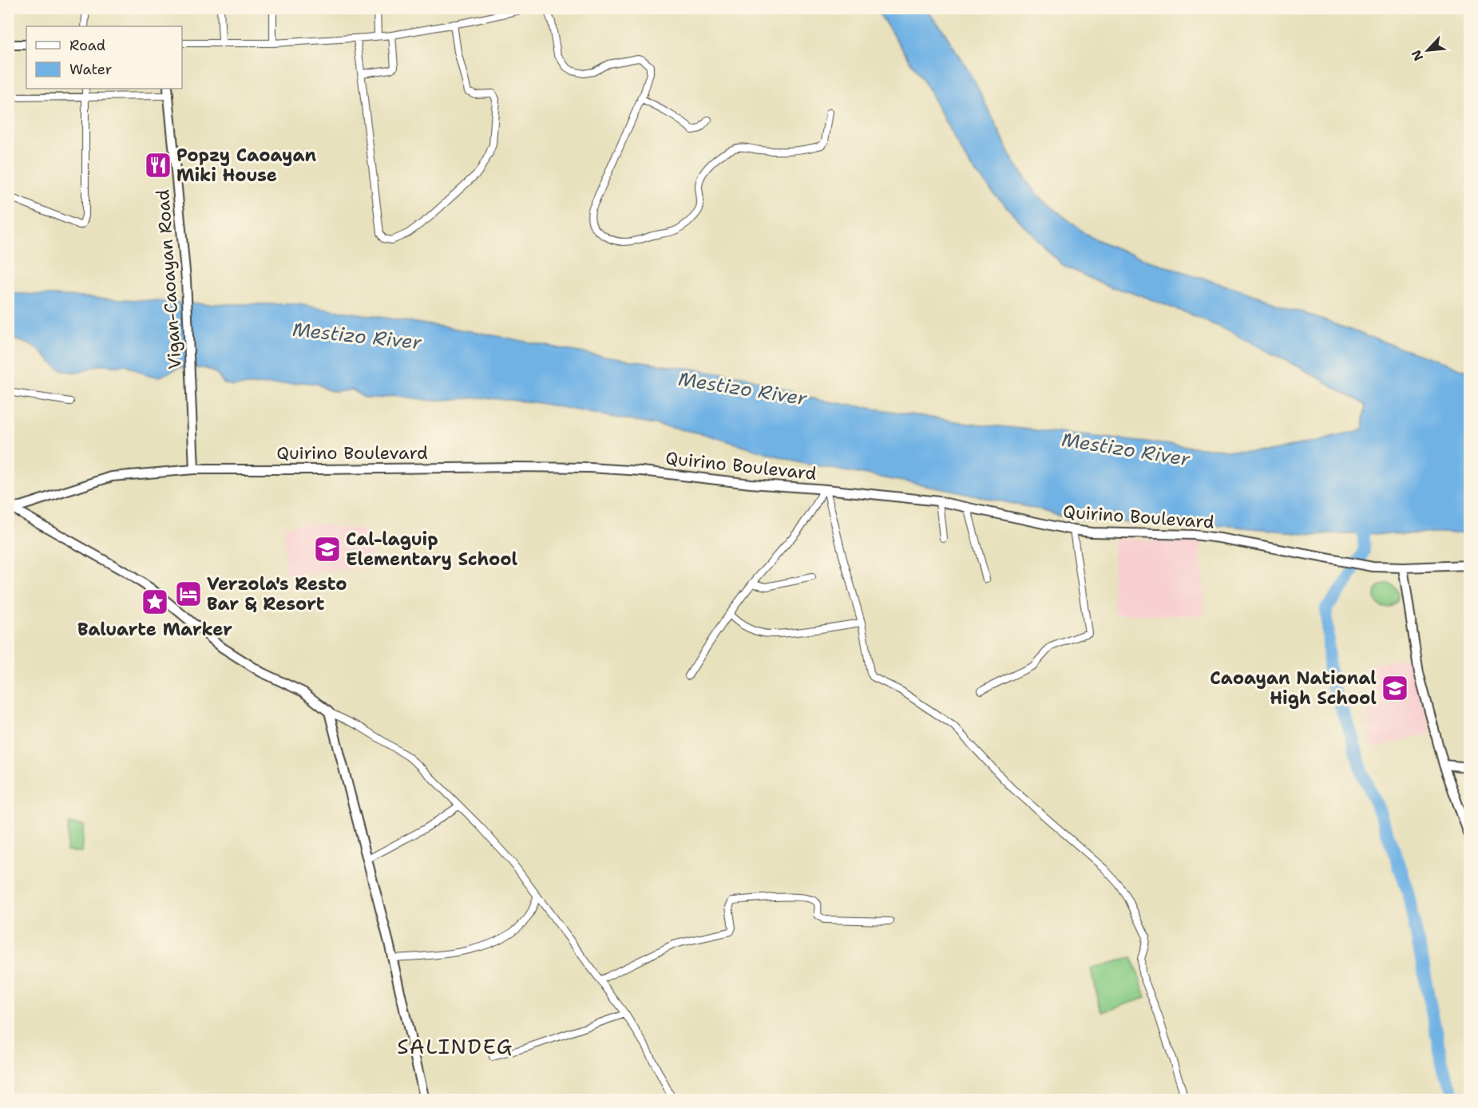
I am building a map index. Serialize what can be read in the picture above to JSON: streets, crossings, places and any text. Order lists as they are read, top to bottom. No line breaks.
{"streets":{"street":["Vigan-Caoayan Road","Quirino Boulevard"]},"crossings":[["Vigan-Caoayan Road","Quirino Boulevard"]],"districts":["SALINDEG"],"water":["Mestizo River"],"places":{"restaurant":["Popzy Caoayan Miki House"],"school or university":["Cal-laguip Elementary School","Caoayan National High School"],"hotel":["Verzola's Resto Bar & Resort"],"place":["Baluarte Marker"]},"legend":["Road","Water"],"north":"bottom left"}
